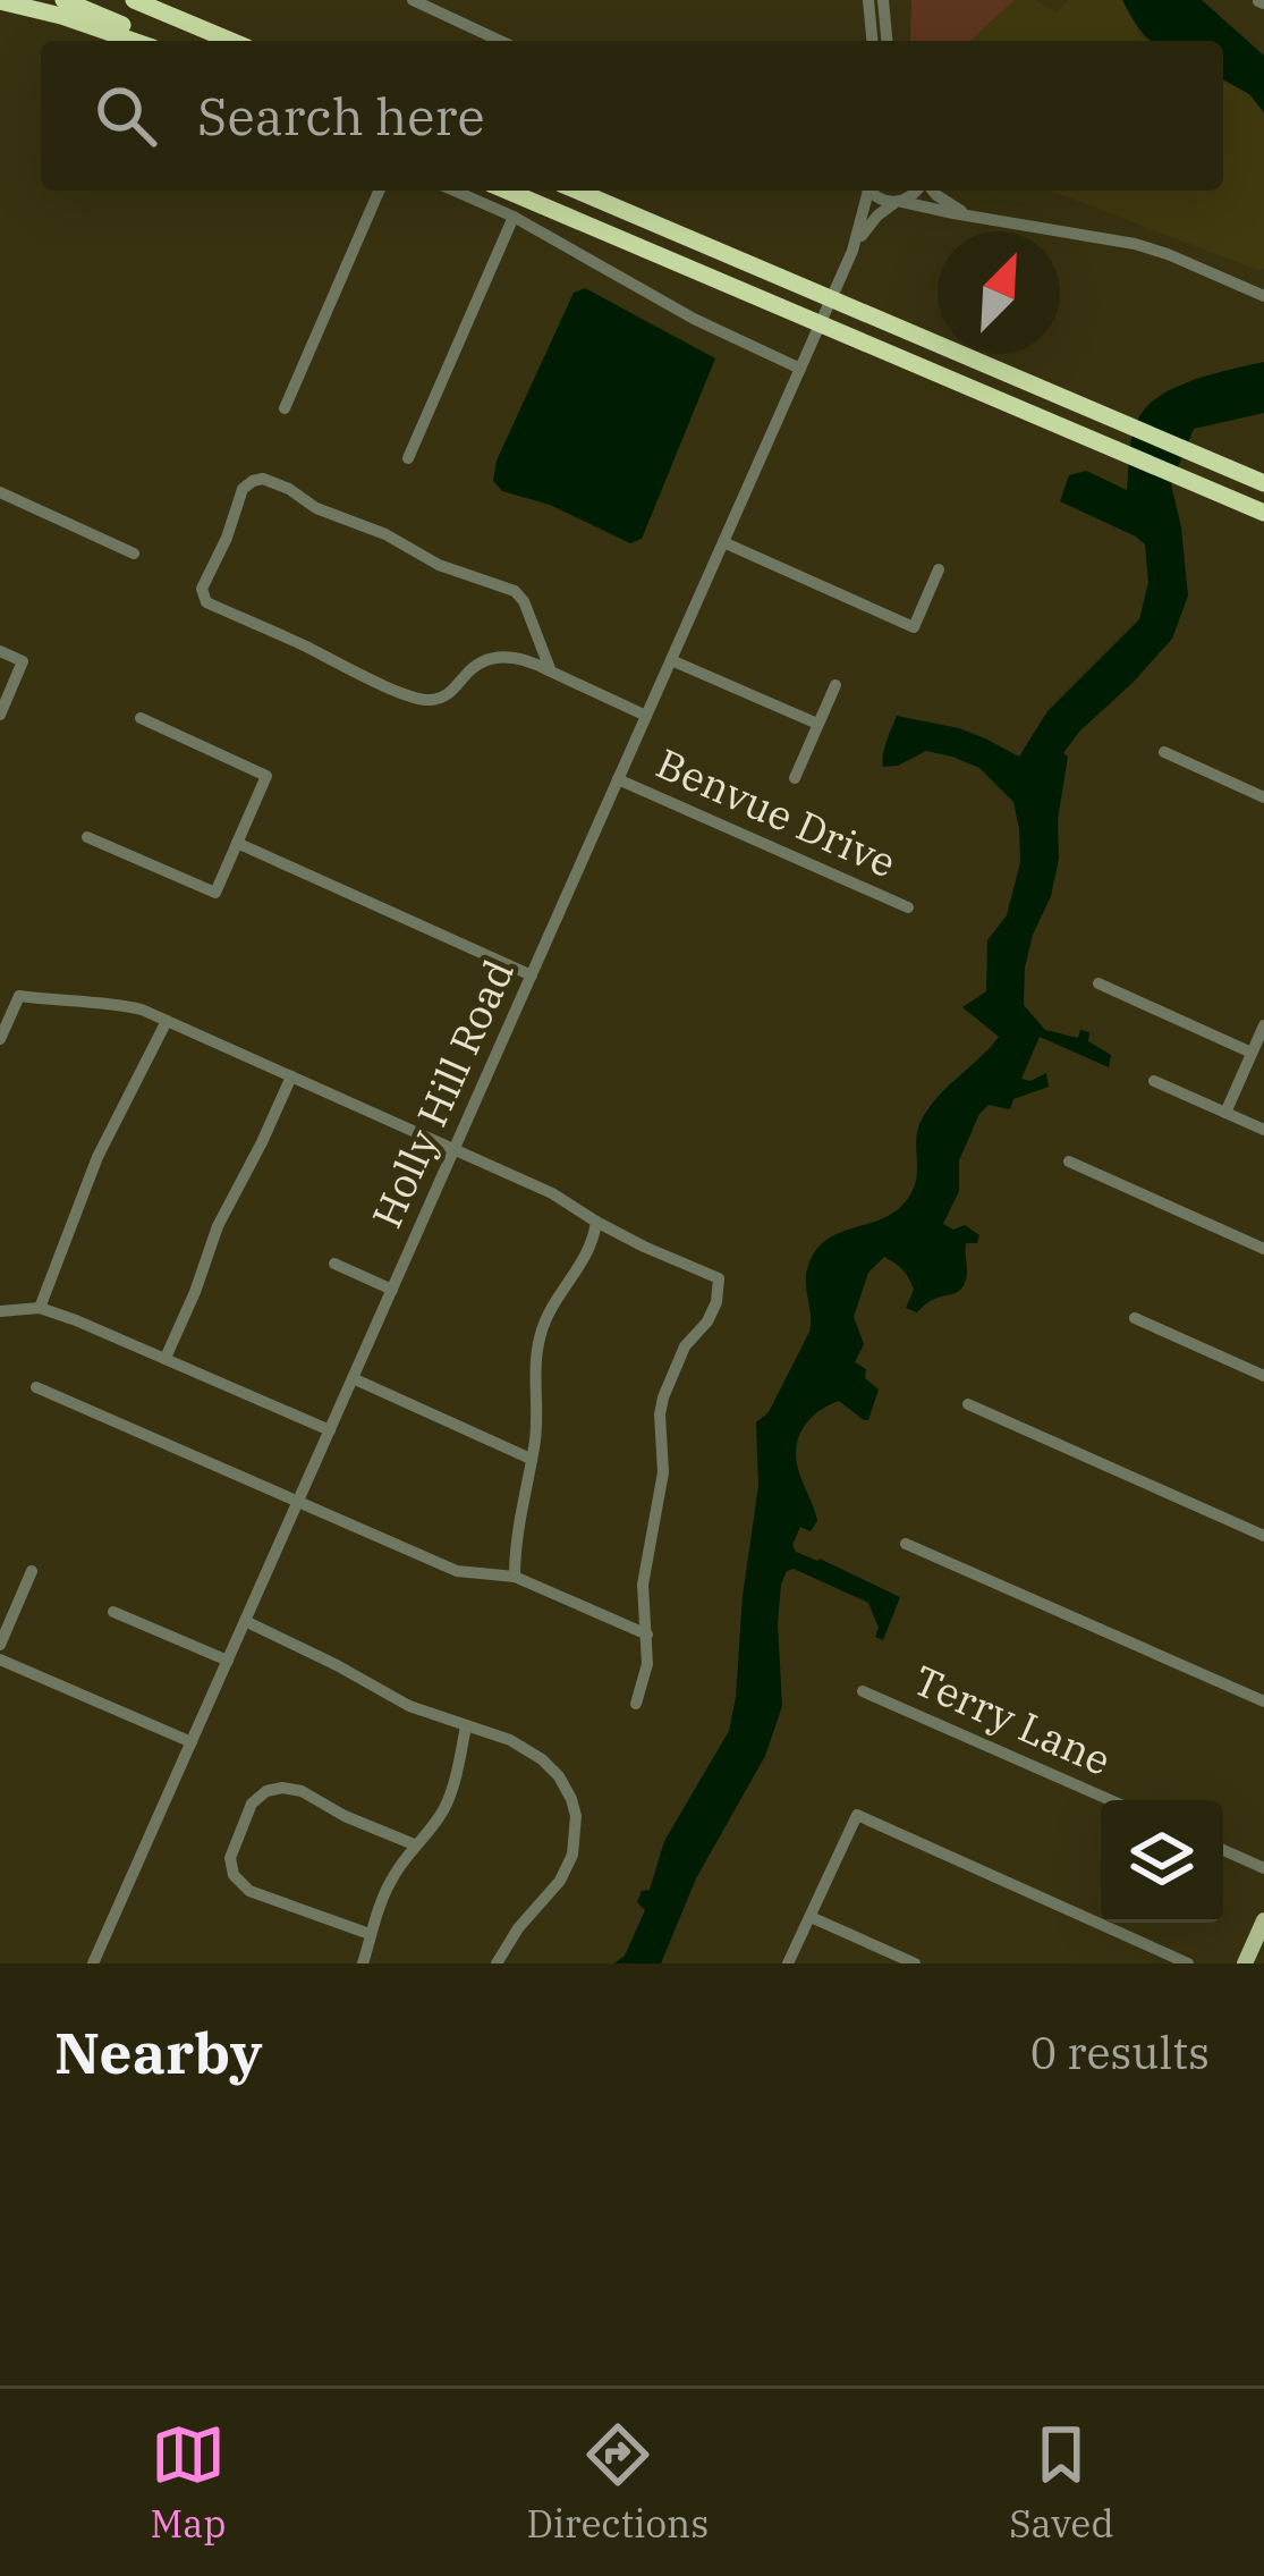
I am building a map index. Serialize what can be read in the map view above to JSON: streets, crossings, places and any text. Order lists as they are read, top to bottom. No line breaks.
{"streets":{"street":["Benvue Drive","Holly Hill Road","Terry Lane"]},"crossings":[["Benvue Drive","Holly Hill Road"]],"north":"top right","page":{"search":"Search here","heading":["Nearby","0 results"],"nav":["Map","Directions","Saved"]}}
